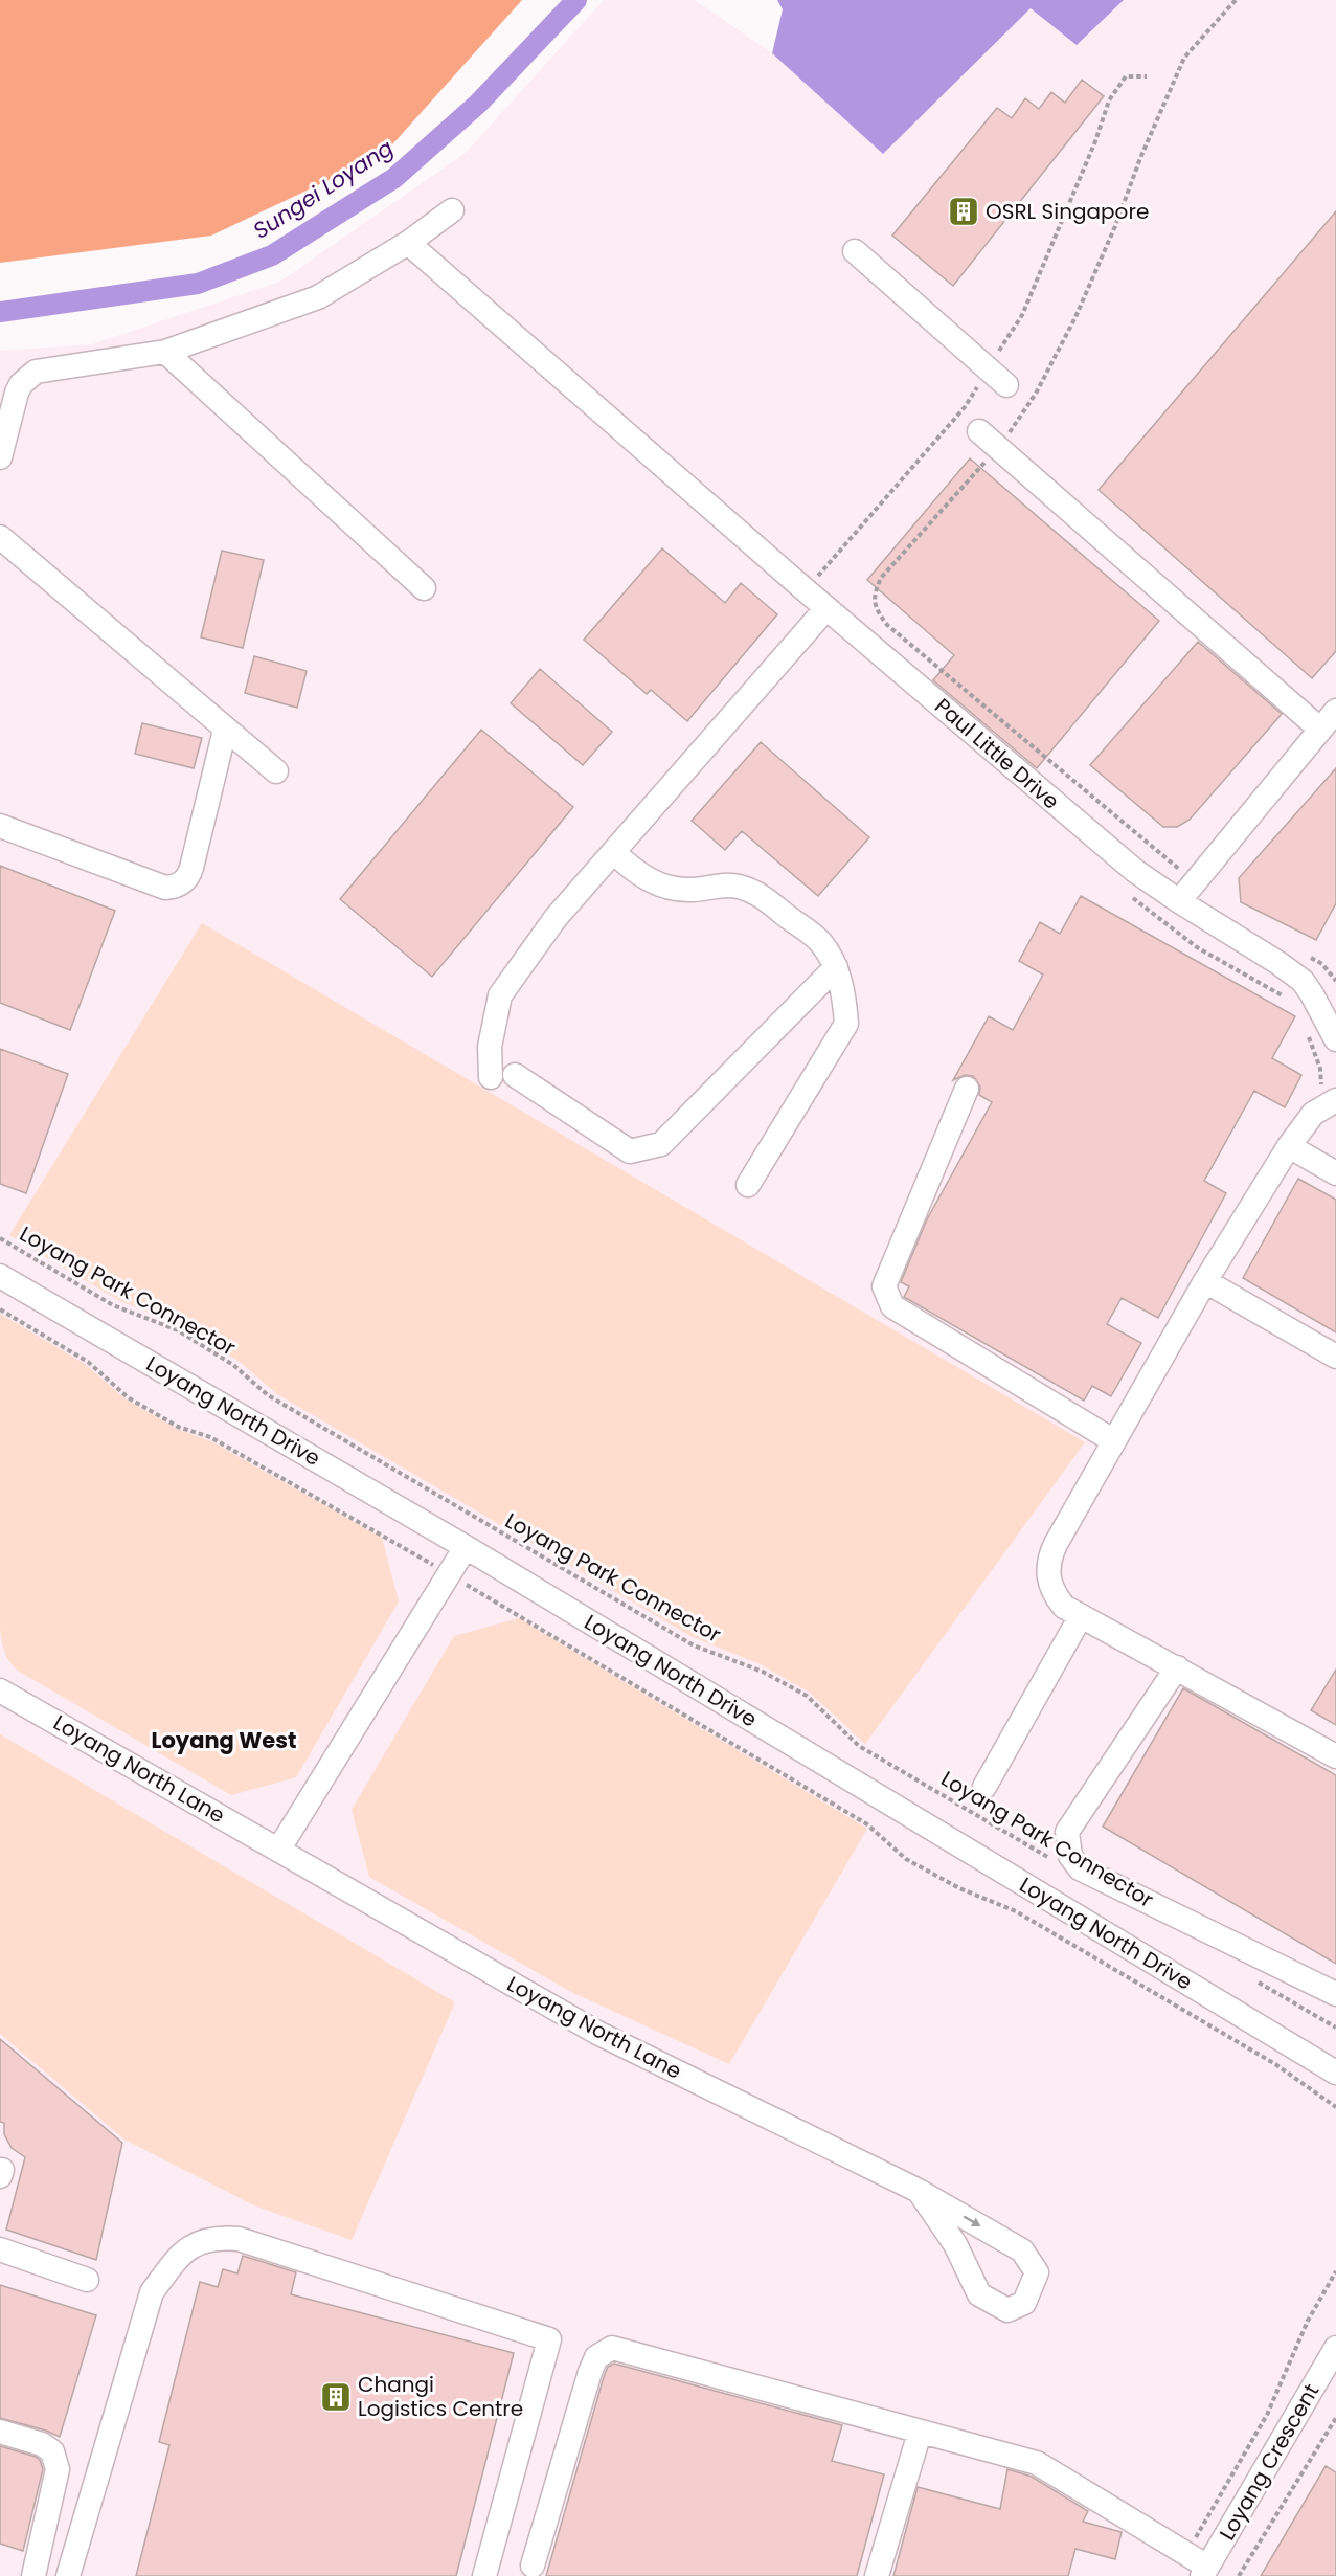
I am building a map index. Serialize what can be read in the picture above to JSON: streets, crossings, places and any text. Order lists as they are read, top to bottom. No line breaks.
{"streets":{"street":["Paul Little Drive","Loyang North Drive","Loyang North Lane","Loyang Crescent"],"path":["Loyang Park Connector"]},"districts":["Loyang West"],"water":["Sungei Loyang"],"places":{"building":["OSRL Singapore","Changi Logistics Centre"]}}
